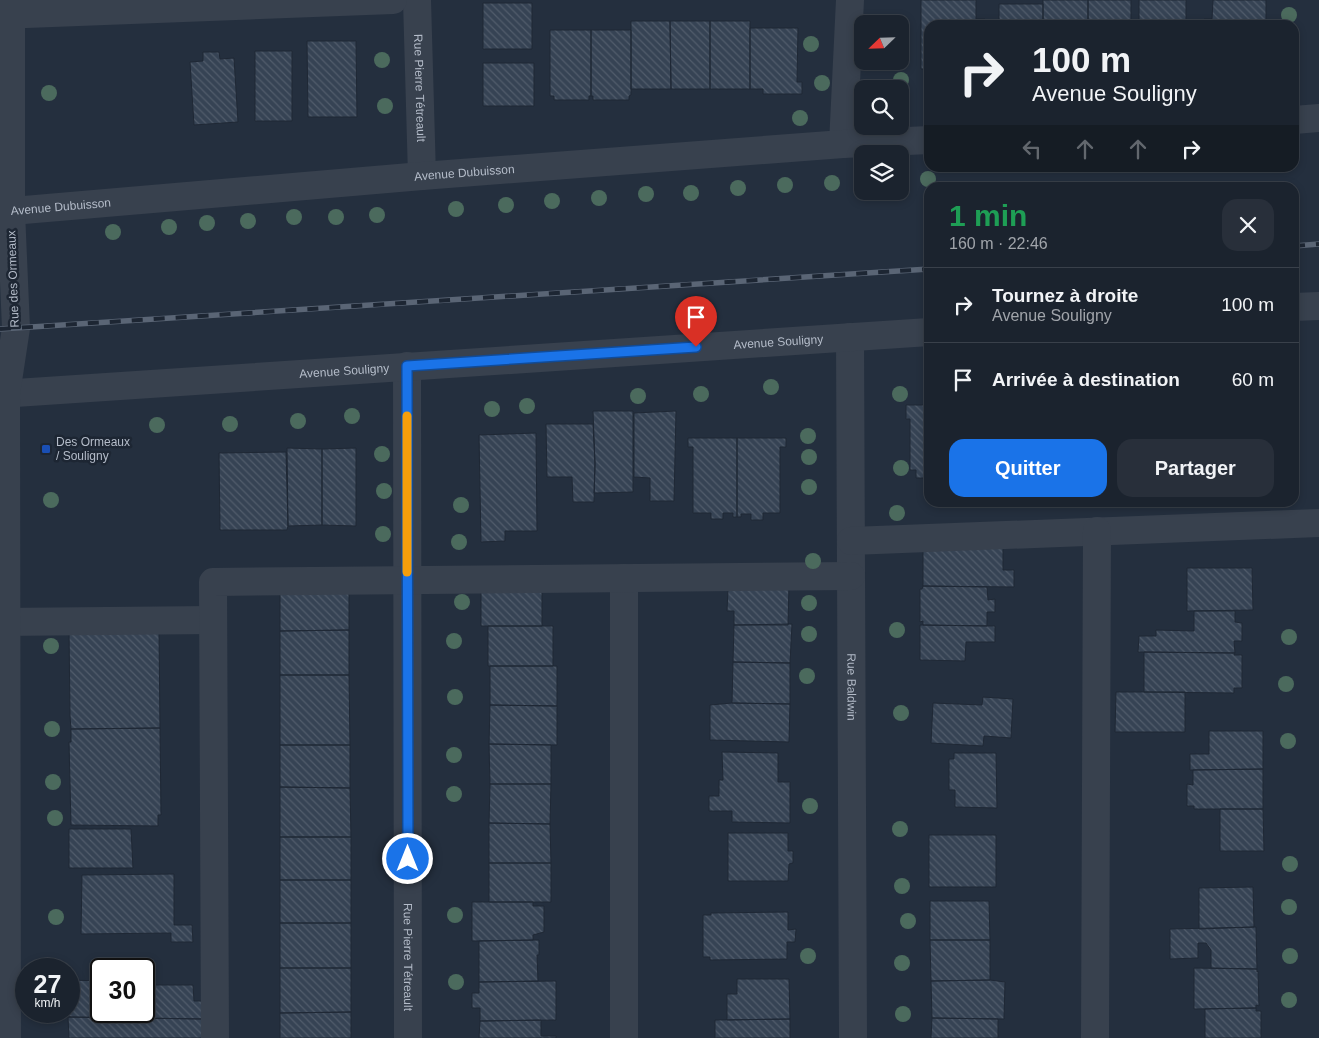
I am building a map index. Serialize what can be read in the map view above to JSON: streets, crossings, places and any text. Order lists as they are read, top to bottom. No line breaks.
{"streets":{"street":["Rue Pierre Tétreault","Avenue Dubuisson","Rue des Ormeaux","Avenue Souligny","Rue Baldwin"]},"crossings":[["Rue Pierre Tétreault","Avenue Dubuisson"],["Rue Pierre Tétreault","Avenue Souligny"],["Avenue Dubuisson","Rue des Ormeaux"],["Rue des Ormeaux","Avenue Souligny"],["Avenue Souligny","Rue Baldwin"]],"places":{"transit":["Des Ormeaux / Souligny"]},"north":"bottom left","page":{"turn":["100 m","Avenue Souligny"],"heading":["1 min","160 m · 22:46"],"list":[{"name":"Tournez à droite","note":"Avenue Souligny","value":"100 m"},{"name":"Arrivée à destination","value":"60 m"}],"buttons":["Quitter","Partager"],"speed":"27 km/h","limit":"30"}}
